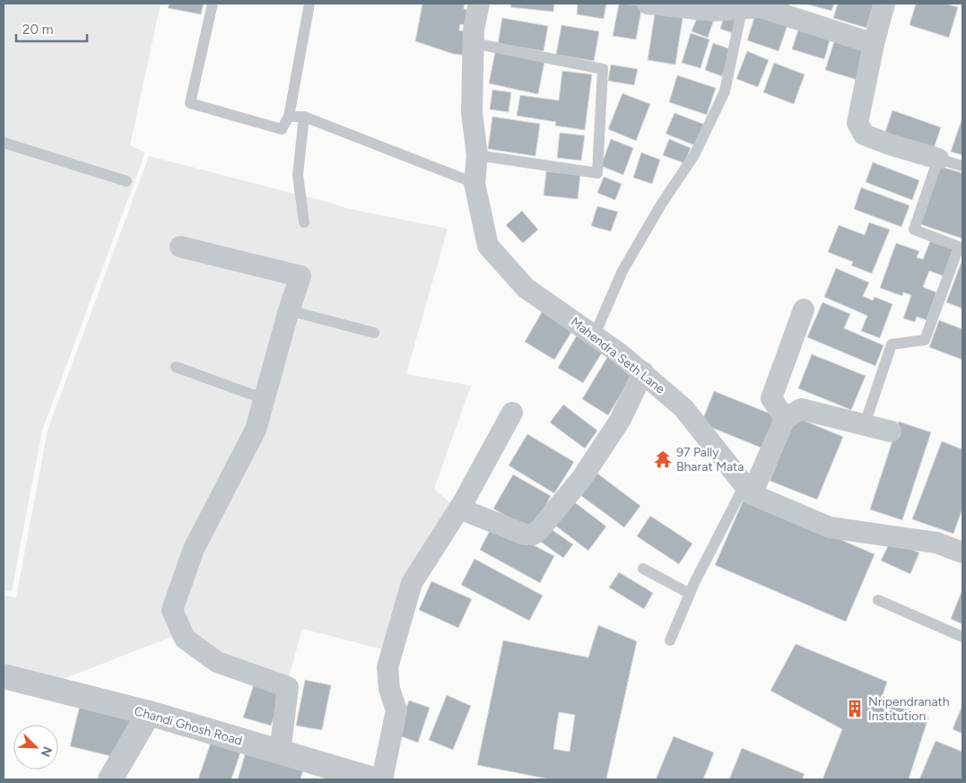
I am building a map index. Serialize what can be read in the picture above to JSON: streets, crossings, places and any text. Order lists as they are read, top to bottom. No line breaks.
{"streets":{"street":["Mahendra Seth Lane","Chandi Ghosh Road"]},"places":{"temple":["97 Pally Bharat Mata"],"building":["Nripendranath Institution"]},"scale_bar":"20 m","north":"bottom right"}
